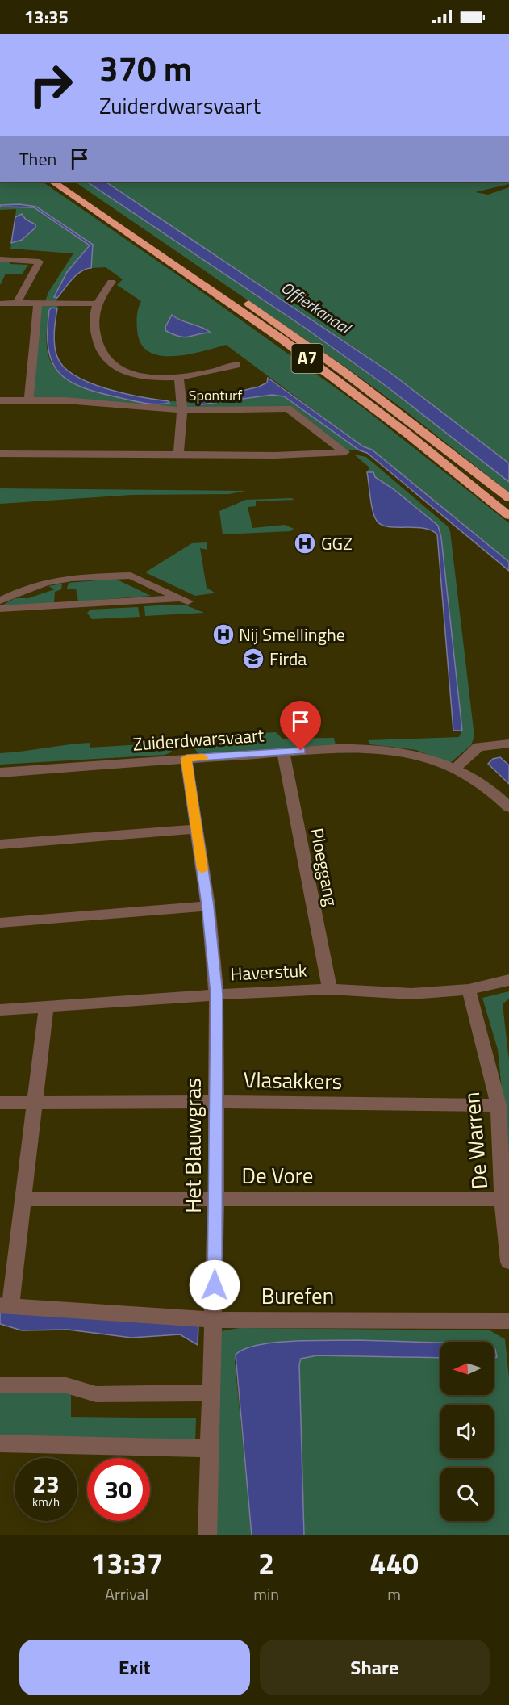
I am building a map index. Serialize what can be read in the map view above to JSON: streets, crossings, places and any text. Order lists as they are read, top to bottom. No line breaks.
{"streets":{"highway":["A7"],"street":["Sponturf","Zuiderdwarsvaart","Ploeggang","Haverstuk","Vlasakkers","De Warren","Het Blauwgras","De Vore","Burefen"]},"crossings":[["Zuiderdwarsvaart","Ploeggang"],["Zuiderdwarsvaart","Het Blauwgras"],["Ploeggang","Haverstuk"],["Haverstuk","De Warren"],["Haverstuk","Het Blauwgras"],["Vlasakkers","De Warren"],["Vlasakkers","Het Blauwgras"],["De Warren","De Vore"],["Het Blauwgras","De Vore"],["Het Blauwgras","Burefen"]],"water":["Offierkanaal"],"places":{"hospital":["GGZ","Nij Smellinghe"],"school or university":["Firda"]},"north":"left","page":{"status":"13:35","turn":["370 m","Zuiderdwarsvaart"],"then":"Then","speed":"23 km/h","limit":"30","eta":["13:37","Arrival","2","min","440","m"],"buttons":["Exit","Share"]}}
